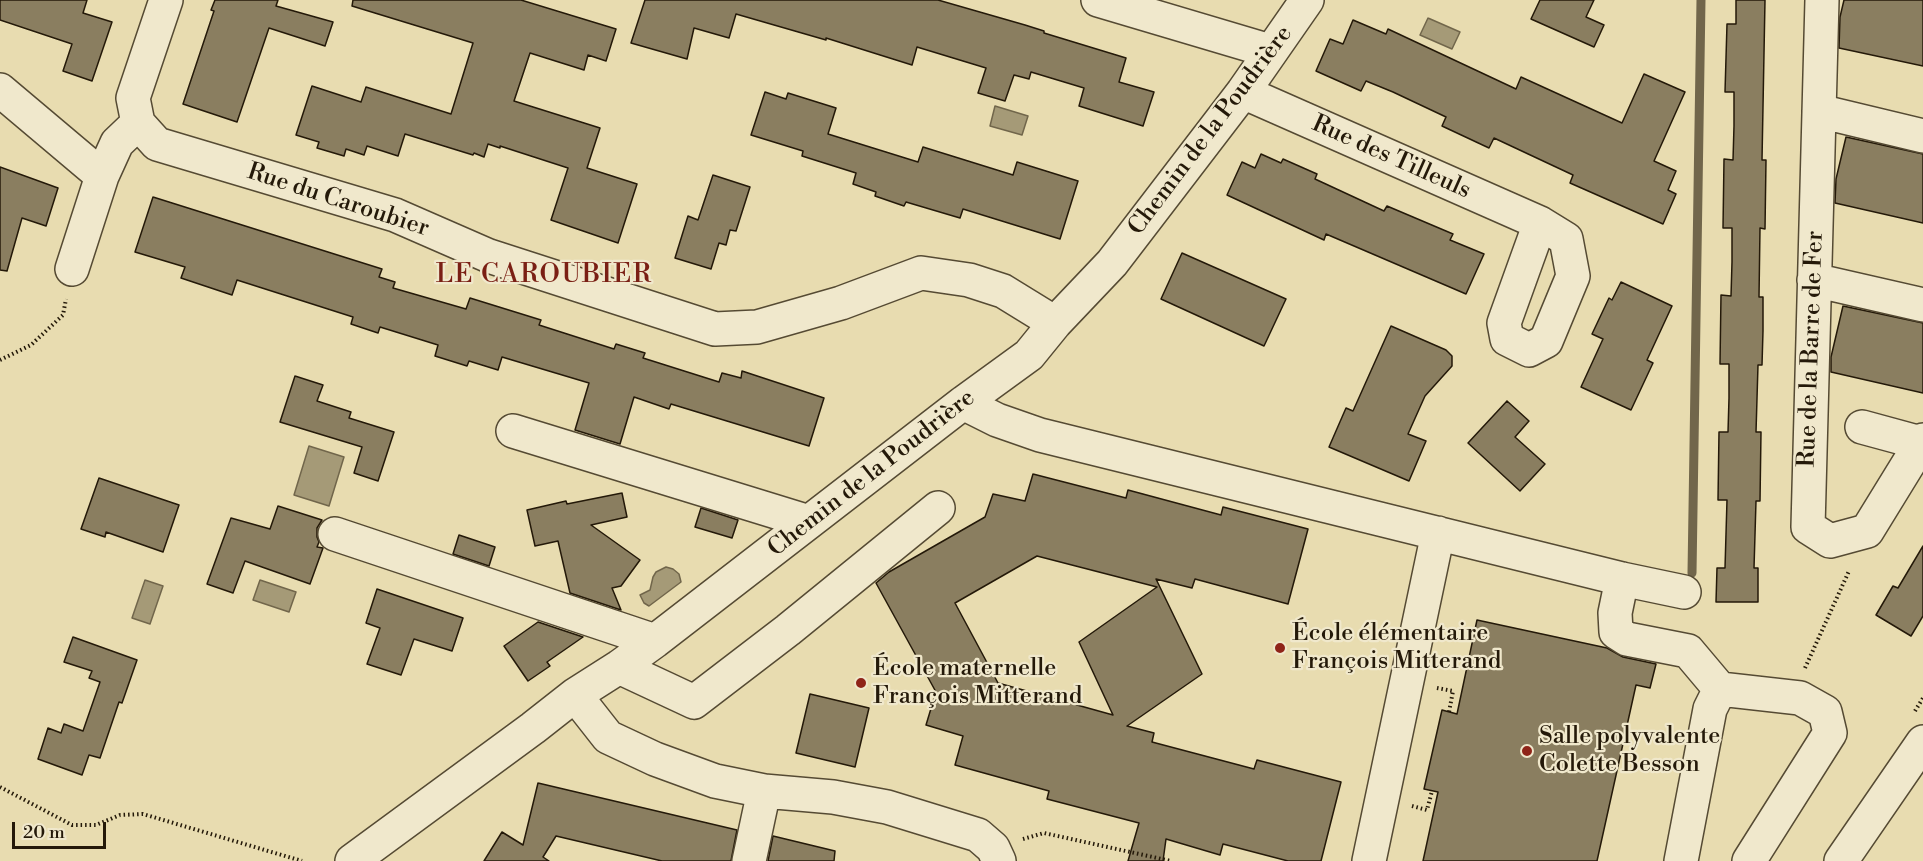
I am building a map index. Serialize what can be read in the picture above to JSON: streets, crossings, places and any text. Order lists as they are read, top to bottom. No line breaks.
{"streets":{"street":["Chemin de la Poudrière","Rue des Tilleuls","Rue du Caroubier","Rue de la Barre de Fer"]},"crossings":[["Chemin de la Poudrière","Rue des Tilleuls"],["Chemin de la Poudrière","Rue du Caroubier"]],"districts":["LE CAROUBIER"],"places":["École élémentaire François Mitterand","École maternelle François Mitterand","Salle polyvalente Colette Besson"],"scale_bar":"20 m"}
